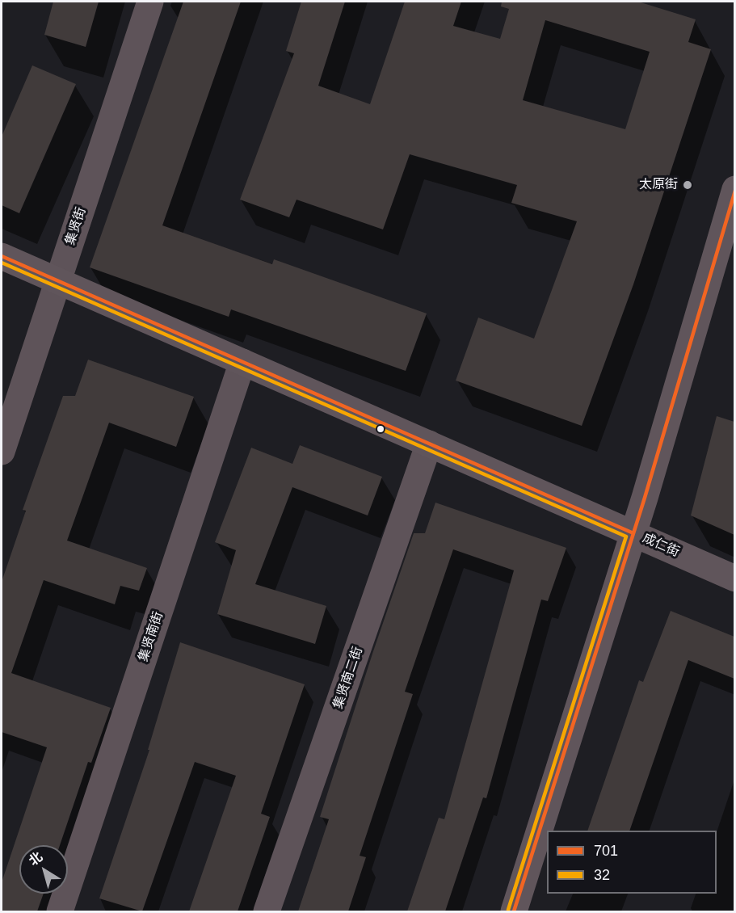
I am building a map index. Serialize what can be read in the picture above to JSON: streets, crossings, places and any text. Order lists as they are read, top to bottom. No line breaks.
{"streets":{"street":["集贤街","成仁街","集贤南街","集贤南二街"]},"crossings":[["集贤街","成仁街"],["成仁街","集贤南街"],["成仁街","集贤南二街"]],"places":["太原街"],"lines":["transit line 701","transit line 32"],"legend":["701","32"],"north":"top left"}
